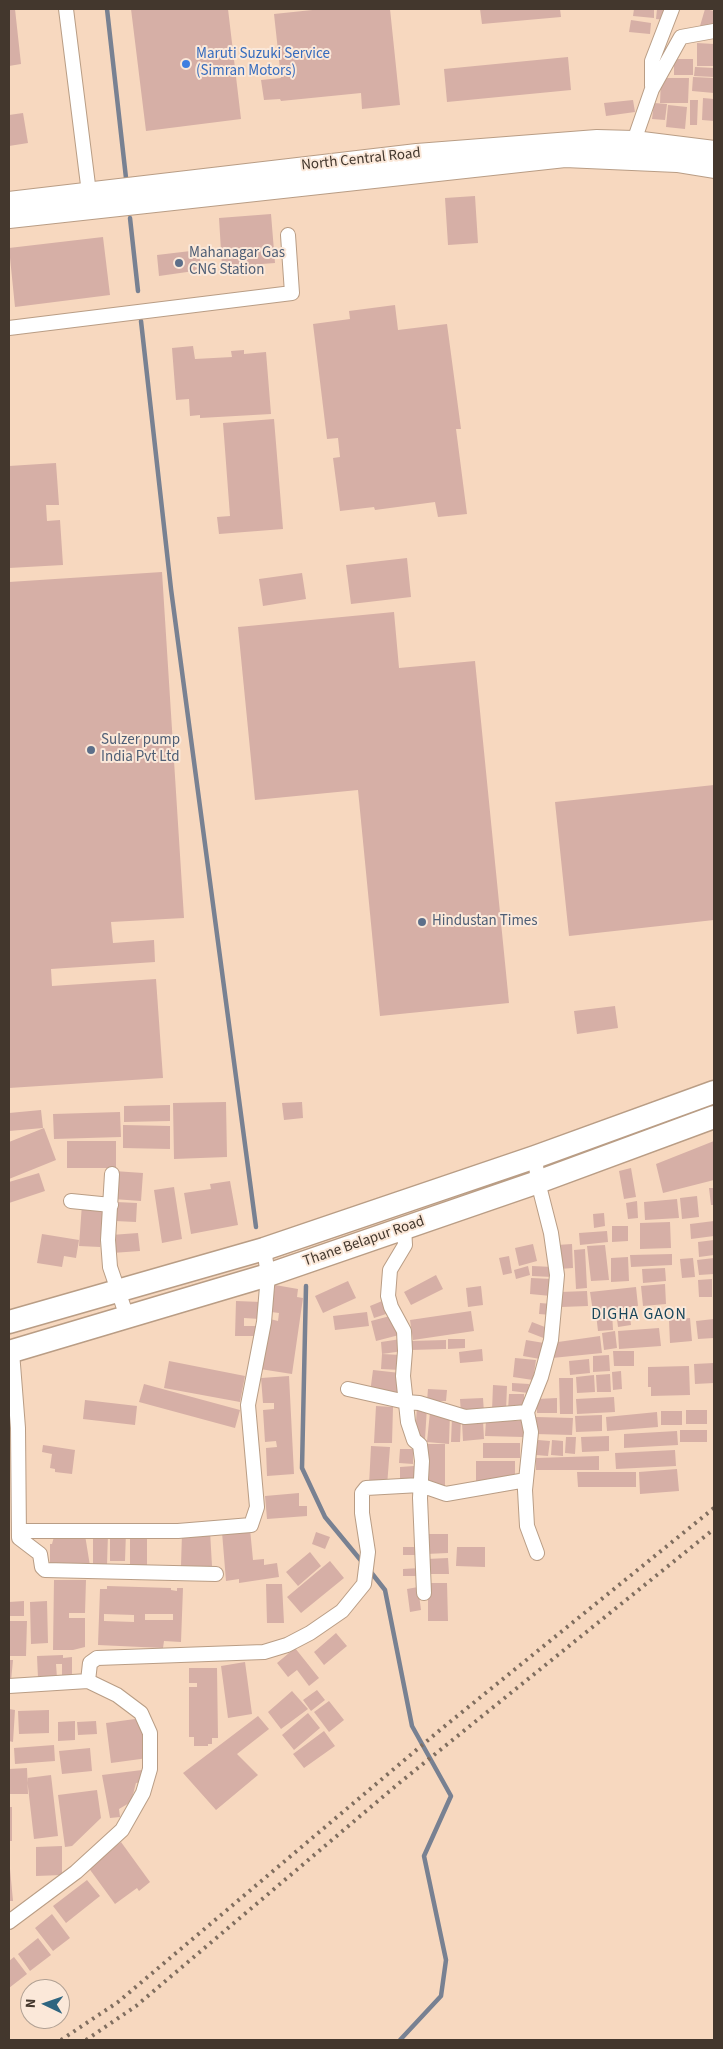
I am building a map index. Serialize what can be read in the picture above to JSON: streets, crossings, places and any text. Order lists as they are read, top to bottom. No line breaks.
{"streets":{"main road":["North Central Road","Thane Belapur Road"]},"districts":["DIGHA GAON"],"places":["Maruti Suzuki Service (Simran Motors)","Mahanagar Gas CNG Station","Sulzer pump India Pvt Ltd","Hindustan Times"],"north":"left"}
